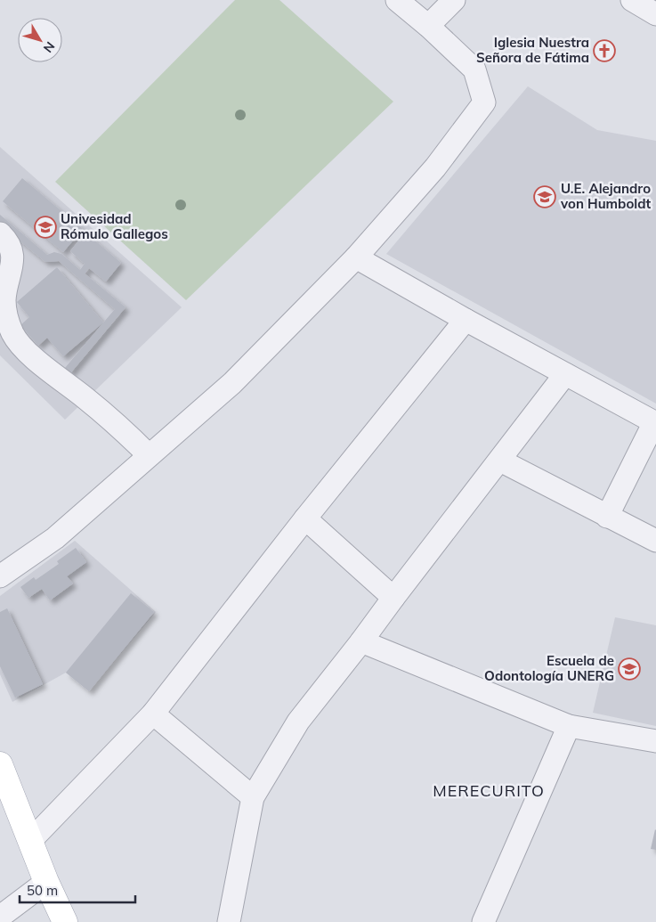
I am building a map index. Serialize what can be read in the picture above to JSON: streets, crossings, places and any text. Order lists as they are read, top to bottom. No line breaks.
{"districts":["MERECURITO"],"places":{"church":["Iglesia Nuestra Señora de Fátima"],"school or university":["U.E. Alejandro von Humboldt","Univesidad Rómulo Gallegos","Escuela de Odontología UNERG"]},"scale_bar":"50 m","north":"bottom right"}
